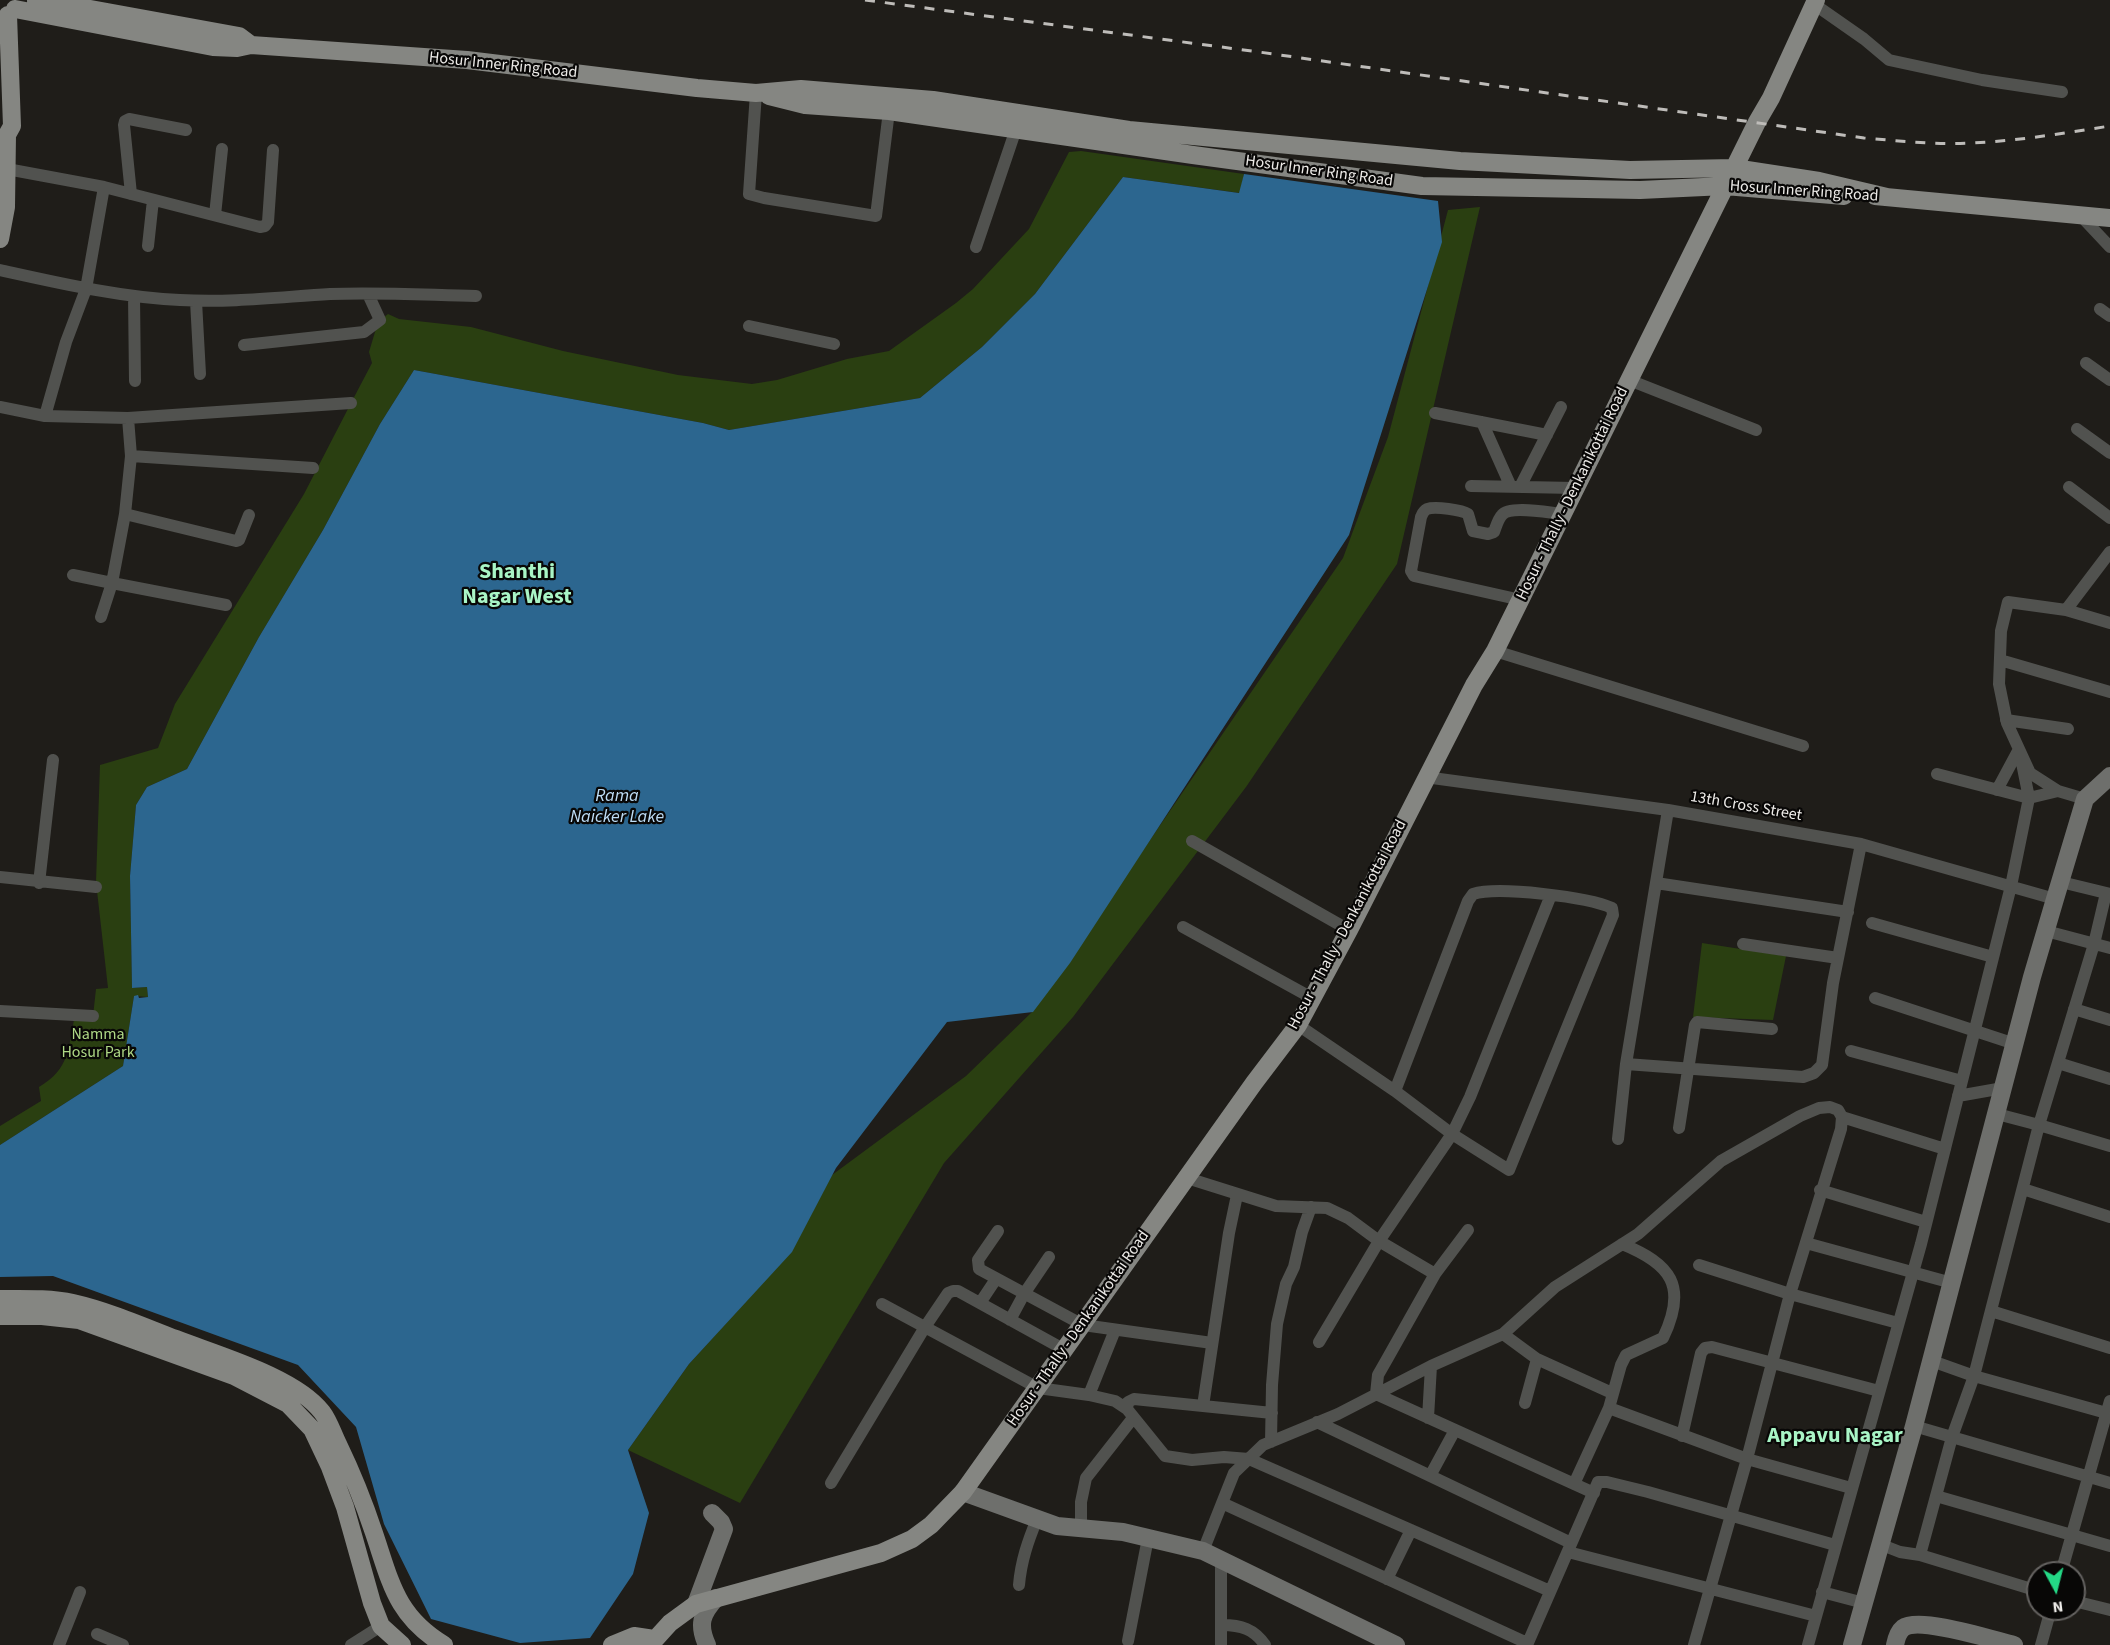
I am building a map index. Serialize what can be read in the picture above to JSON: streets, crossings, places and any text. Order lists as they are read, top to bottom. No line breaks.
{"streets":{"main road":["Hosur Inner Ring Road","Hosur - Thally - Denkanikottai Road"],"street":["13th Cross Street"]},"crossings":[["Hosur Inner Ring Road","Hosur - Thally - Denkanikottai Road"],["Hosur - Thally - Denkanikottai Road","13th Cross Street"]],"districts":["Shanthi Nagar West","Appavu Nagar"],"water":["Rama Naicker Lake"],"parks":["Namma Hosur Park"],"north":"bottom"}
